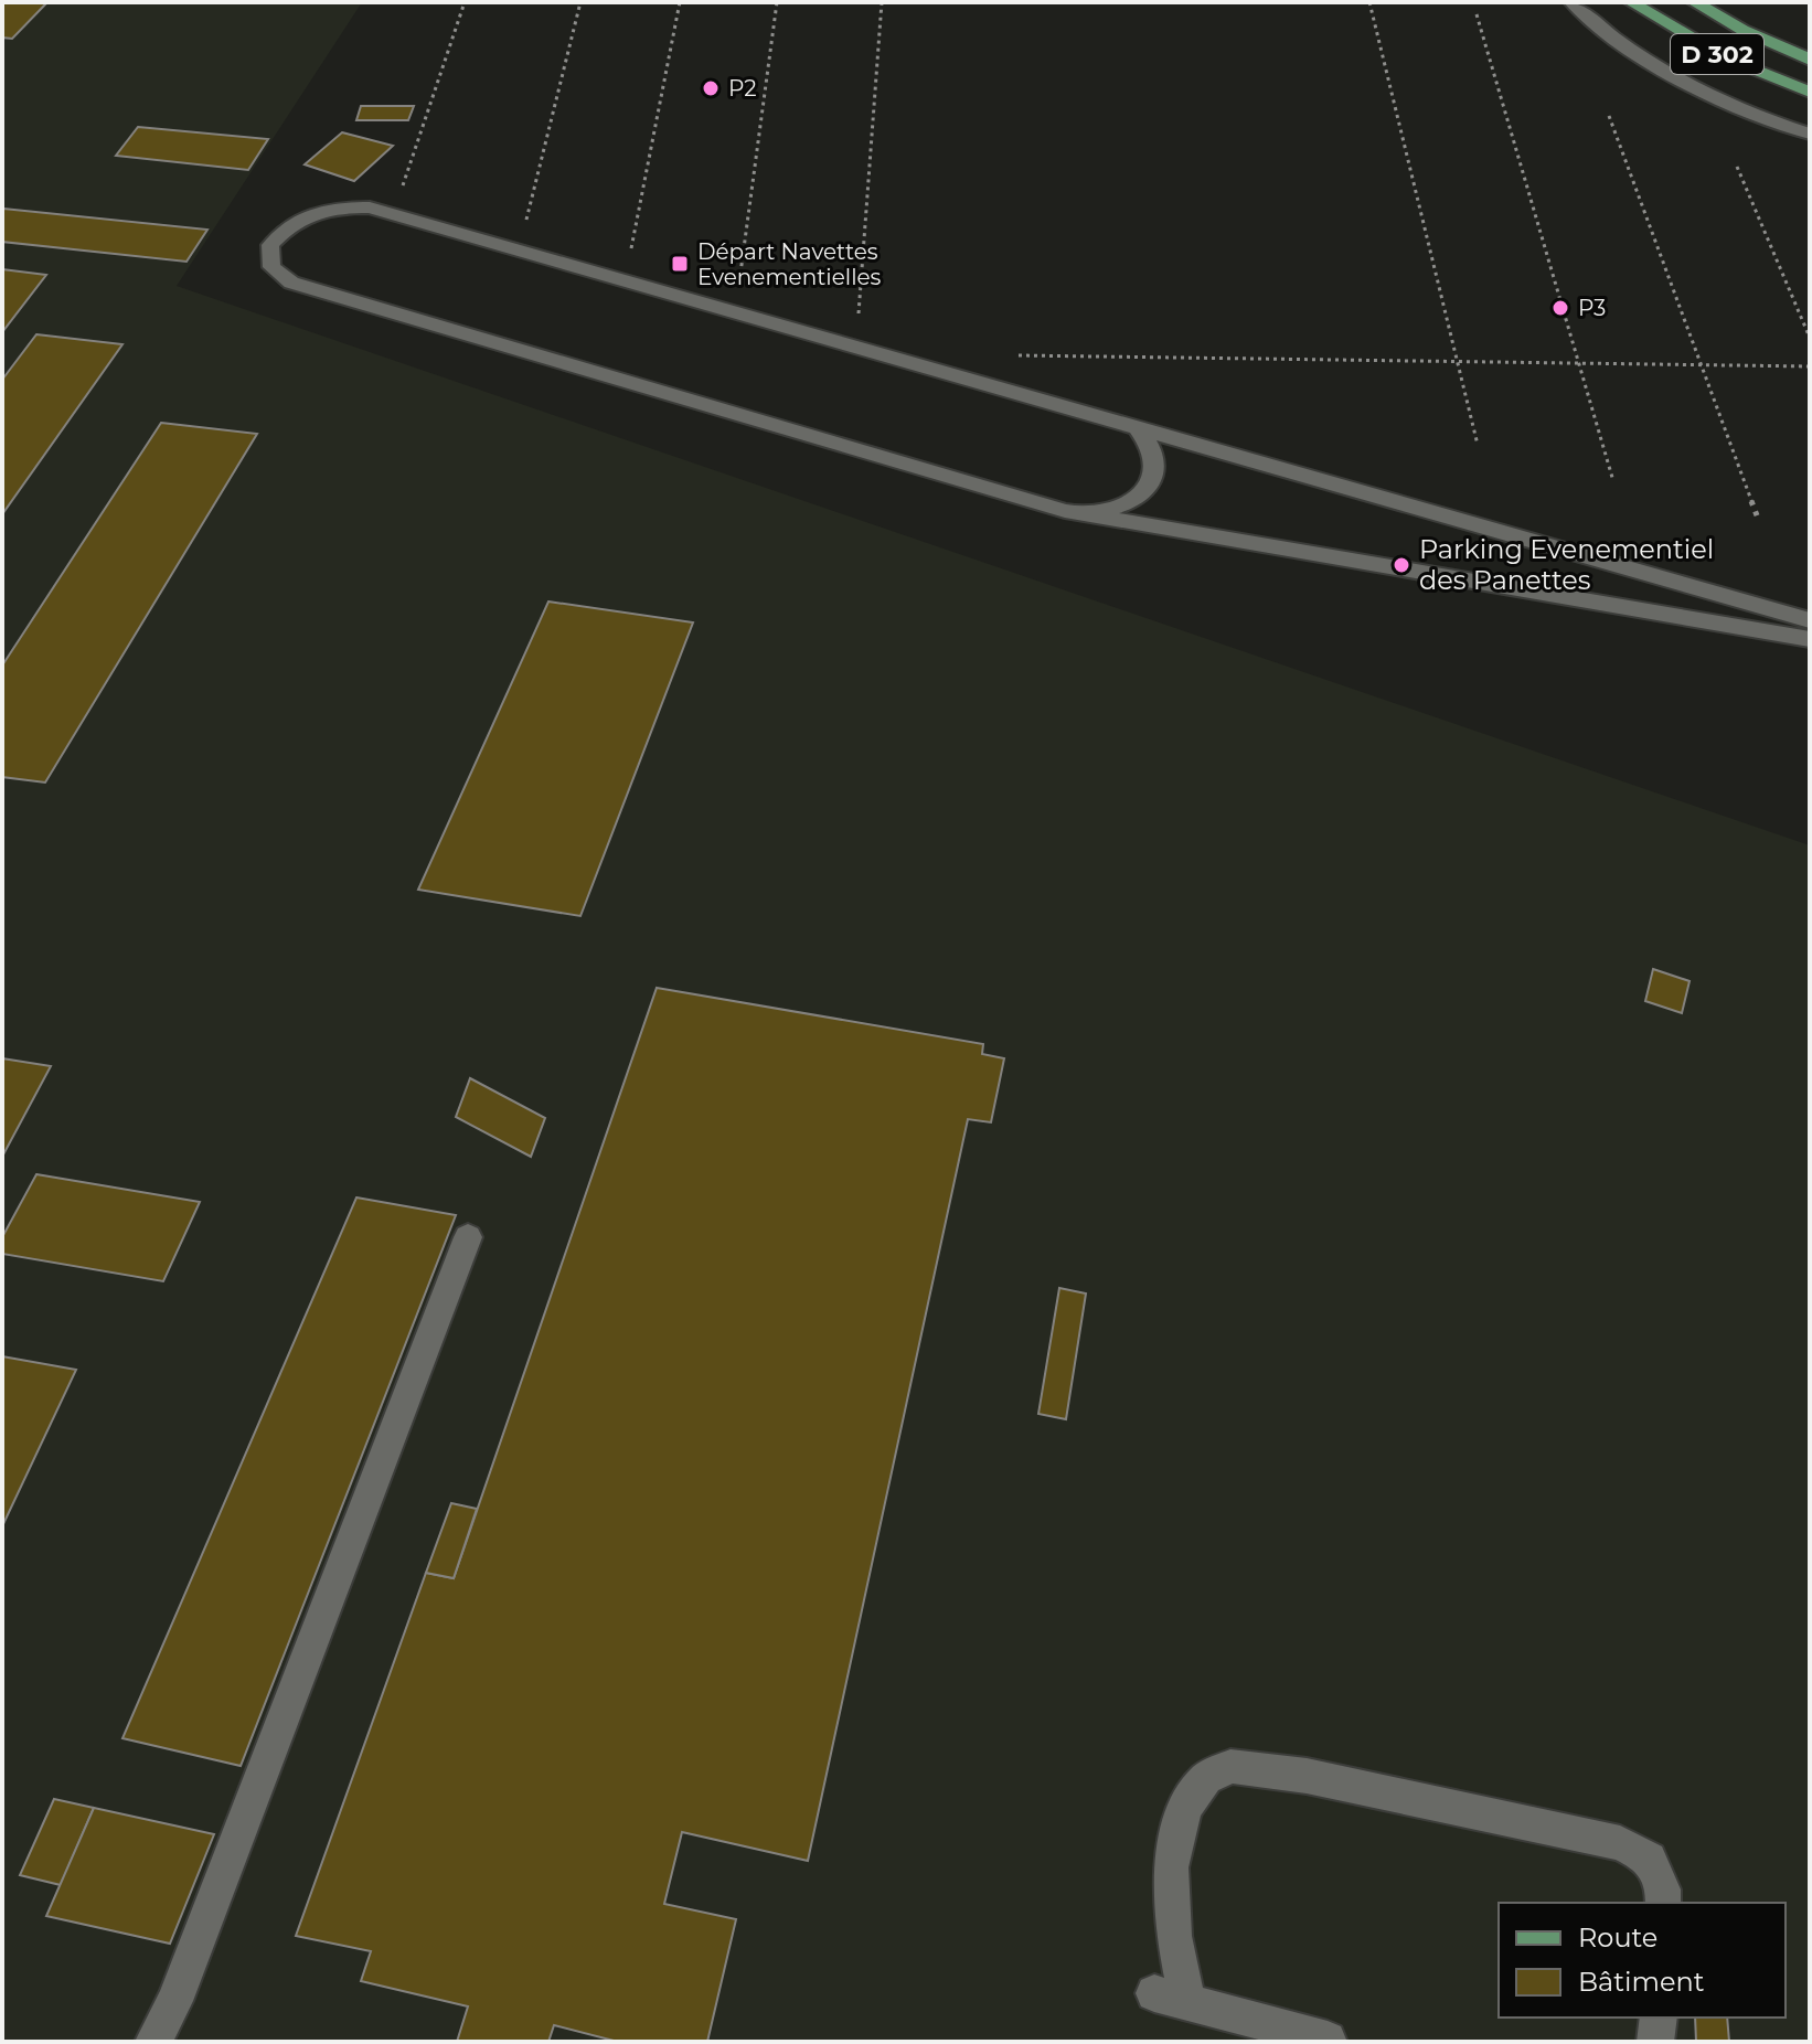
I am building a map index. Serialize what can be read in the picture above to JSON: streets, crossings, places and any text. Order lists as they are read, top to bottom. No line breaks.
{"streets":{"main road":["D 302"]},"places":{"other":["P2","P3","Parking Evenementiel des Panettes"],"transit":["Départ Navettes Evenementielles"]},"legend":["Route","Bâtiment"]}
